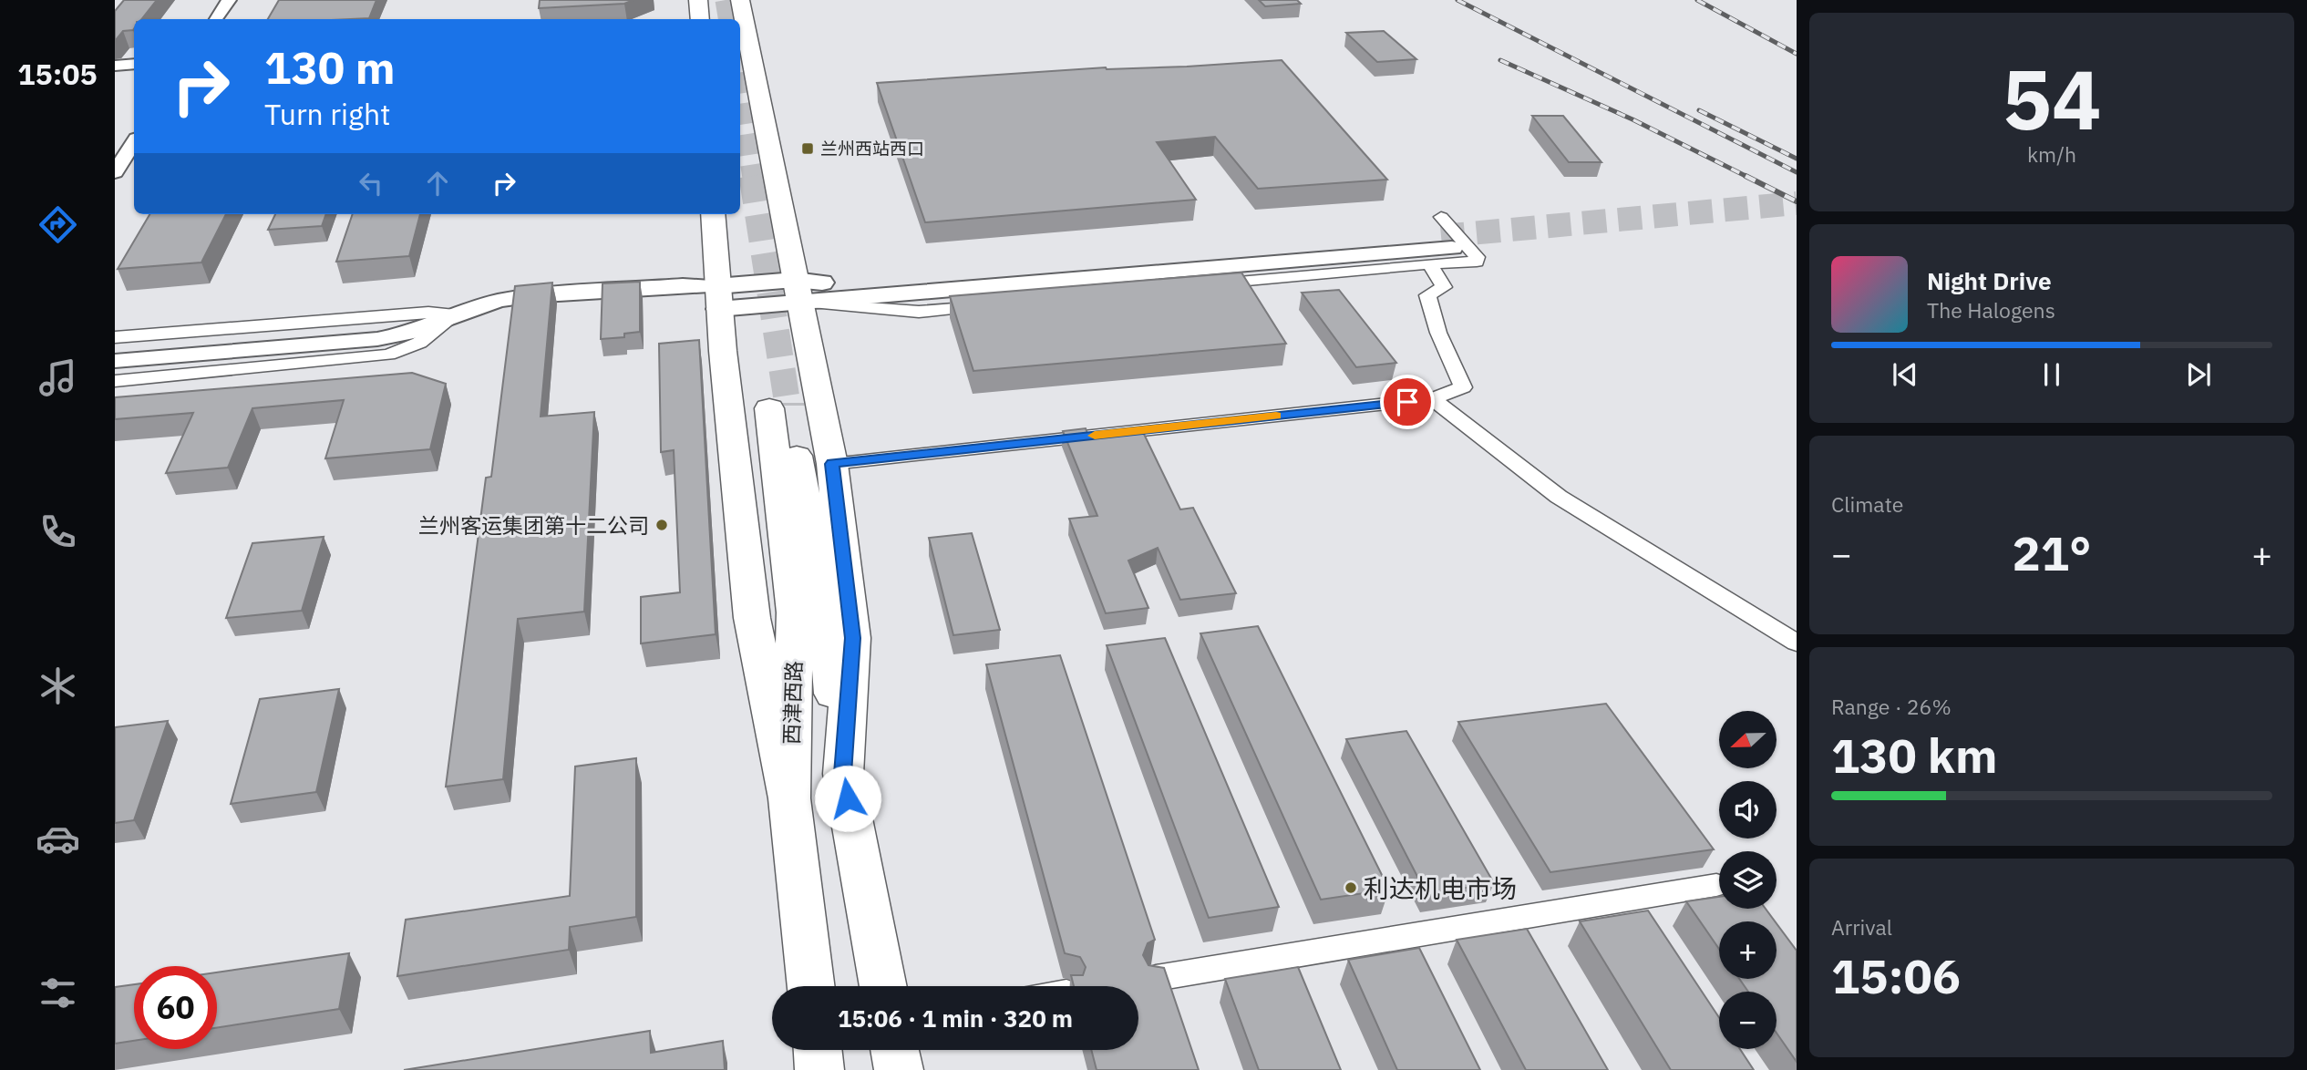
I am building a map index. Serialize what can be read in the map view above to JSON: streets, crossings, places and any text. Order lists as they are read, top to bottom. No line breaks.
{"streets":{"main road":["西津西路"]},"places":{"transit":["兰州西站西口"],"other":["兰州客运集团第十二公司","利达机电市场"]},"north":"left","page":{"tabs":"15:05","tile":[["54","km/h"],"Climate",["Range · 26%","130 km"],["Arrival","15:06"]],"turn":["130 m","Turn right"],"song":["Night Drive","The Halogens"],"heat":["−","21°","+"],"map_buttons":["+","−"],"limit":"60","trip":"15:06 · 1 min · 320 m"}}
